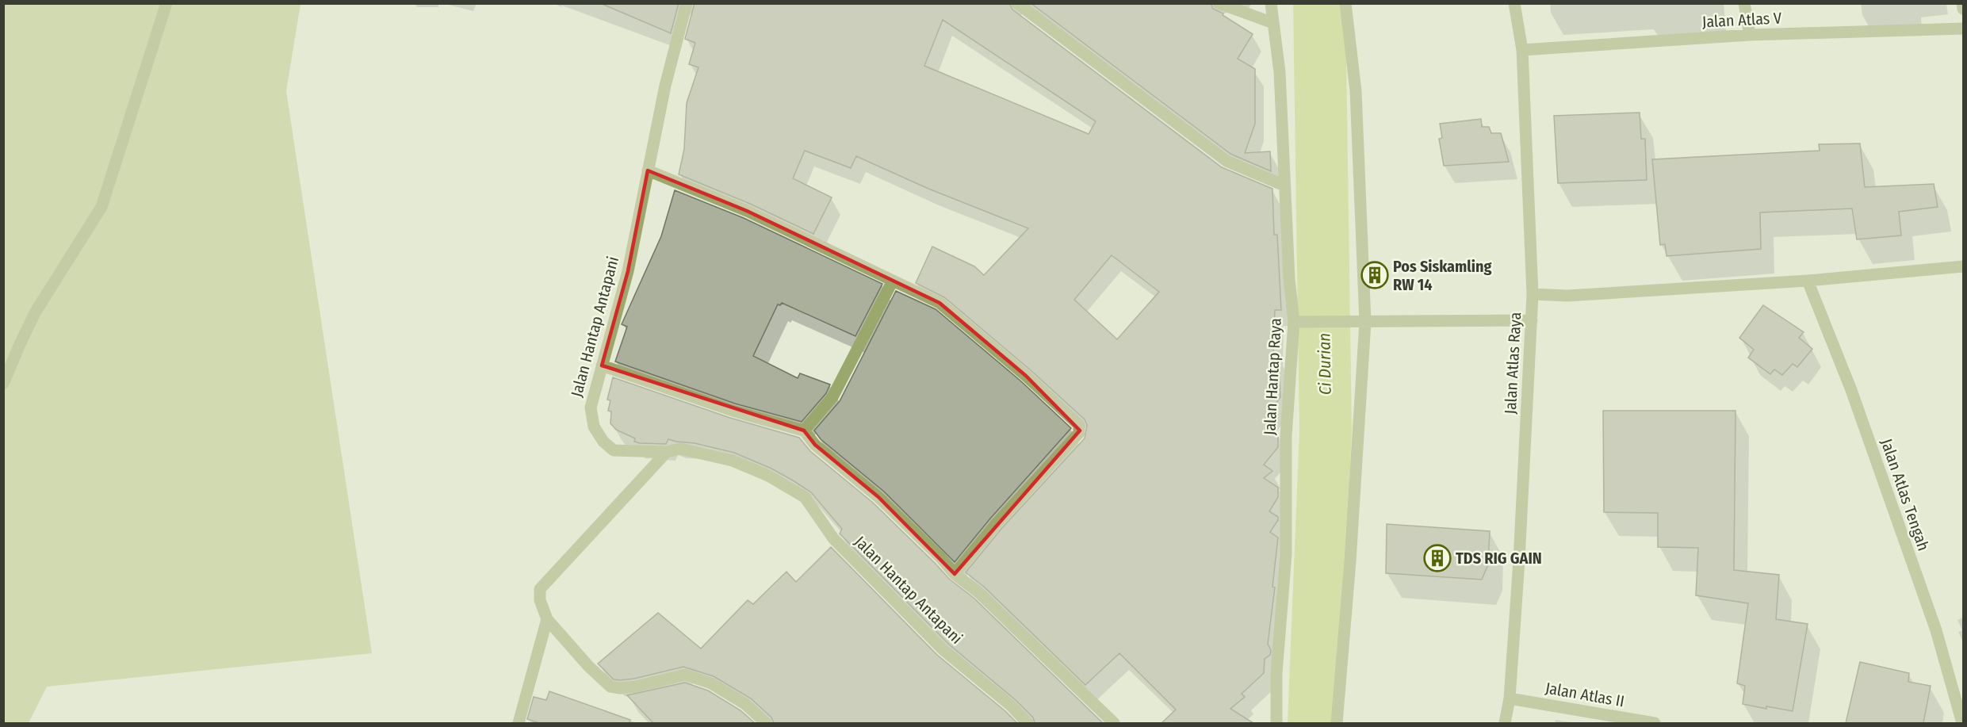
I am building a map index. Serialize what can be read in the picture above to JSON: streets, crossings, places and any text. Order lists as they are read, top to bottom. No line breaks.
{"streets":{"street":["Jalan Atlas V","Jalan Hantap Antapani","Jalan Atlas Raya","Jalan Hantap Raya","Jalan Atlas Tengah","Jalan Atlas II"]},"crossings":[["Jalan Atlas V","Jalan Atlas Raya"],["Jalan Atlas Raya","Jalan Atlas II"]],"water":["Ci Durian"],"places":{"building":["Pos Siskamling RW 14","TDS RIG GAIN"]}}
